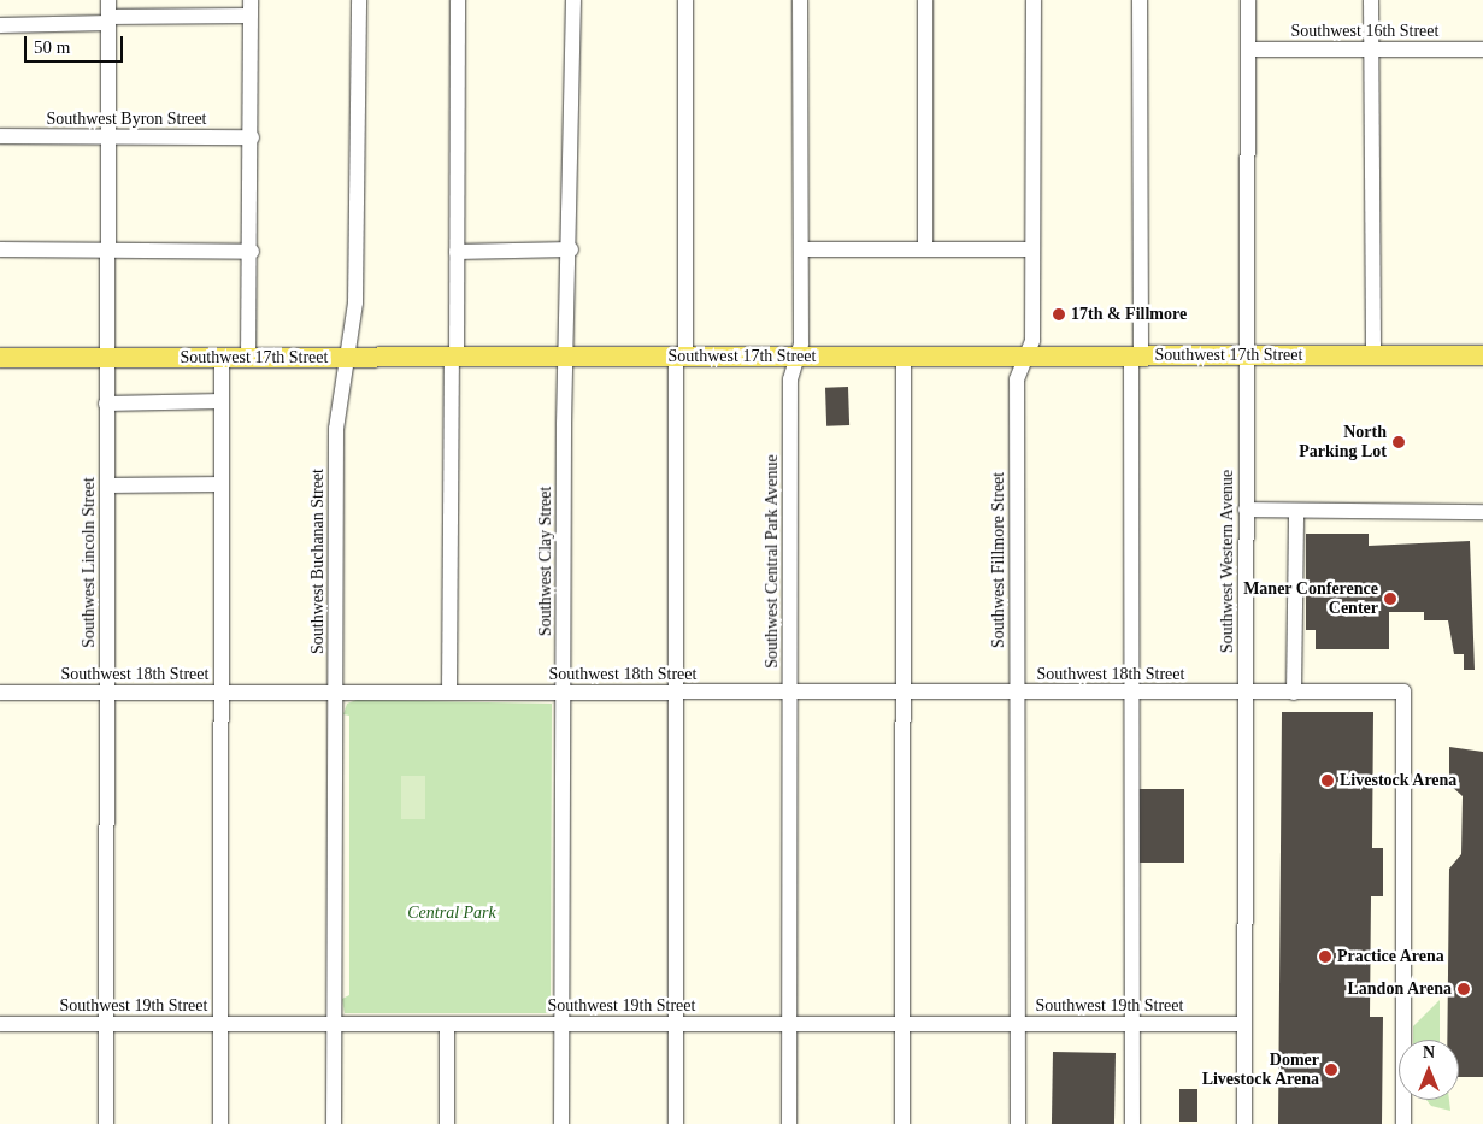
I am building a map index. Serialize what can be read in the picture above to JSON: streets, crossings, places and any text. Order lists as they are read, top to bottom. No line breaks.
{"streets":{"main road":["Southwest 17th Street"],"street":["Southwest 16th Street","Southwest Byron Street","Southwest Fillmore Street","Southwest Buchanan Street","Southwest Clay Street","Southwest Central Park Avenue","Southwest Western Avenue","Southwest Lincoln Street","Southwest 18th Street","Southwest 19th Street"]},"crossings":[["Southwest 16th Street","Southwest Western Avenue"],["Southwest Byron Street","Southwest Lincoln Street"],["Southwest 17th Street","Southwest Fillmore Street"],["Southwest 17th Street","Southwest Buchanan Street"],["Southwest 17th Street","Southwest Clay Street"],["Southwest 17th Street","Southwest Central Park Avenue"],["Southwest 17th Street","Southwest Western Avenue"],["Southwest 17th Street","Southwest Lincoln Street"],["Southwest Fillmore Street","Southwest 18th Street"],["Southwest Fillmore Street","Southwest 19th Street"],["Southwest Buchanan Street","Southwest 18th Street"],["Southwest Buchanan Street","Southwest 19th Street"],["Southwest Clay Street","Southwest 18th Street"],["Southwest Clay Street","Southwest 19th Street"],["Southwest Central Park Avenue","Southwest 18th Street"],["Southwest Central Park Avenue","Southwest 19th Street"],["Southwest Western Avenue","Southwest 18th Street"],["Southwest Western Avenue","Southwest 19th Street"],["Southwest Lincoln Street","Southwest 18th Street"],["Southwest Lincoln Street","Southwest 19th Street"]],"parks":["Central Park"],"places":["17th & Fillmore","North Parking Lot","Maner Conference Center","Livestock Arena","Practice Arena","Landon Arena","Domer Livestock Arena"],"scale_bar":"50 m","north":"top"}
